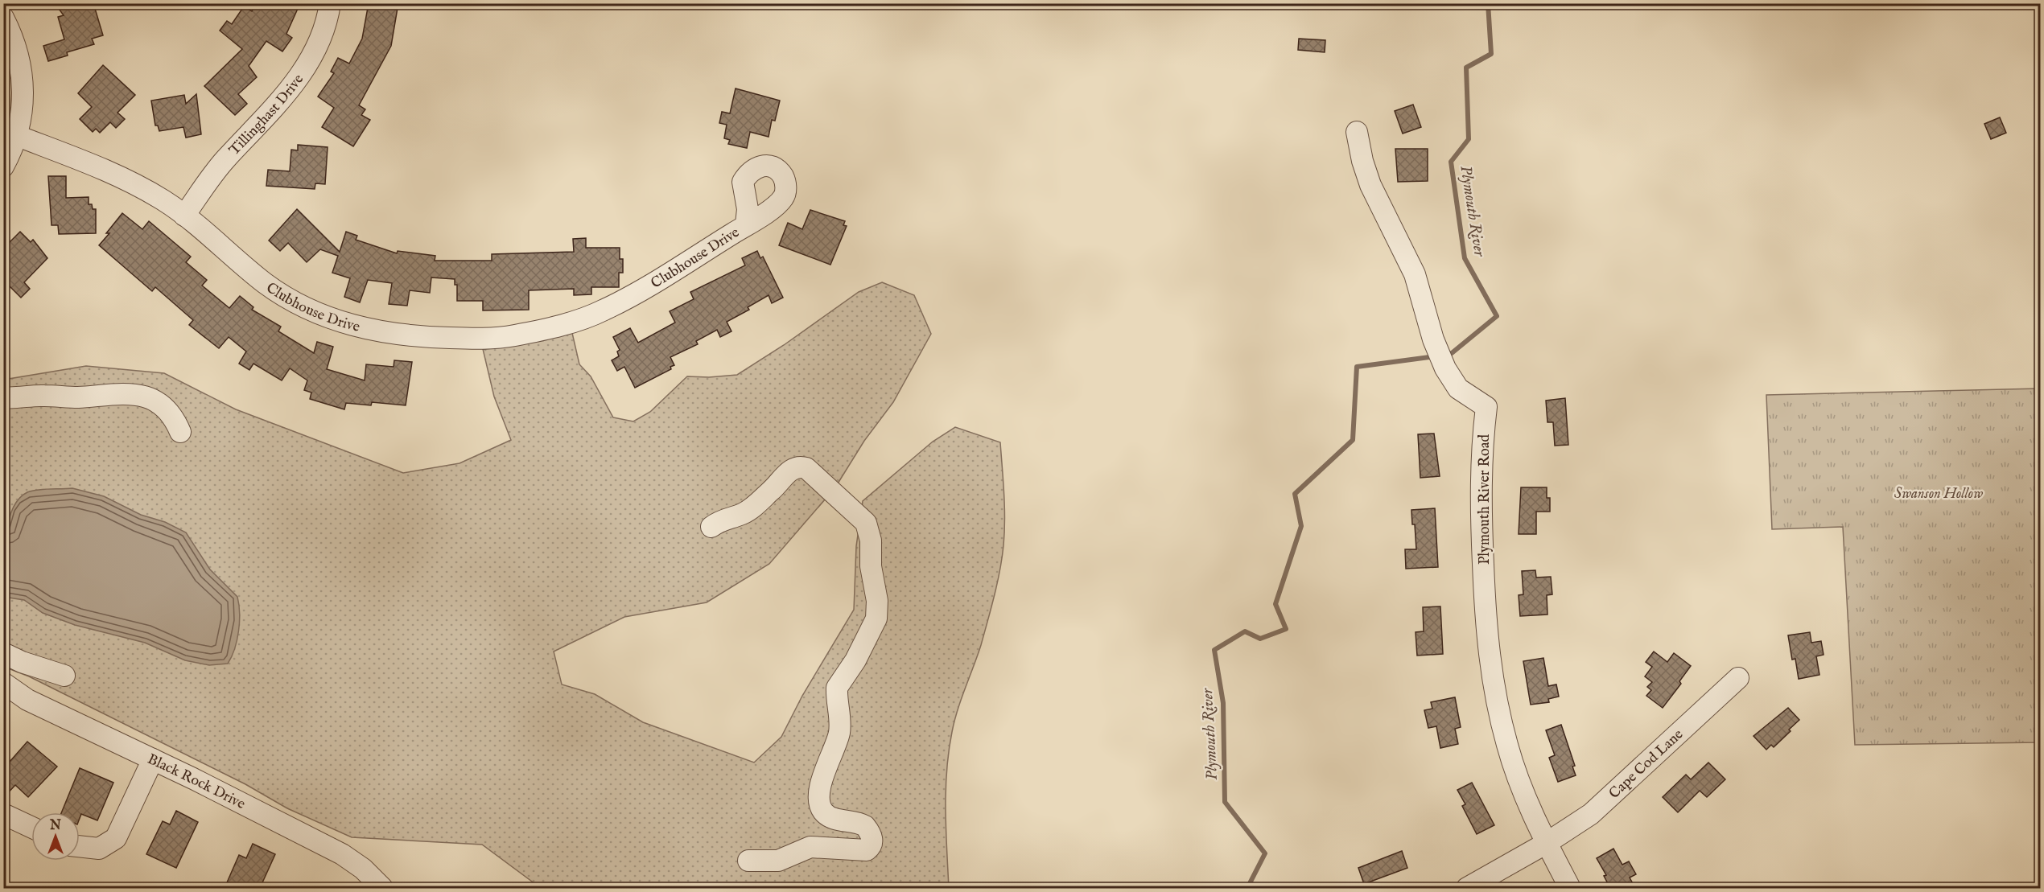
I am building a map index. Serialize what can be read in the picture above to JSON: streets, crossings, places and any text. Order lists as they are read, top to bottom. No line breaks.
{"streets":{"street":["Tillinghast Drive","Clubhouse Drive","Plymouth River Road","Cape Cod Lane","Black Rock Drive"]},"crossings":[["Tillinghast Drive","Clubhouse Drive"],["Plymouth River Road","Cape Cod Lane"]],"water":["Plymouth River"],"parks":["Swanson Hollow"],"north":"top"}
